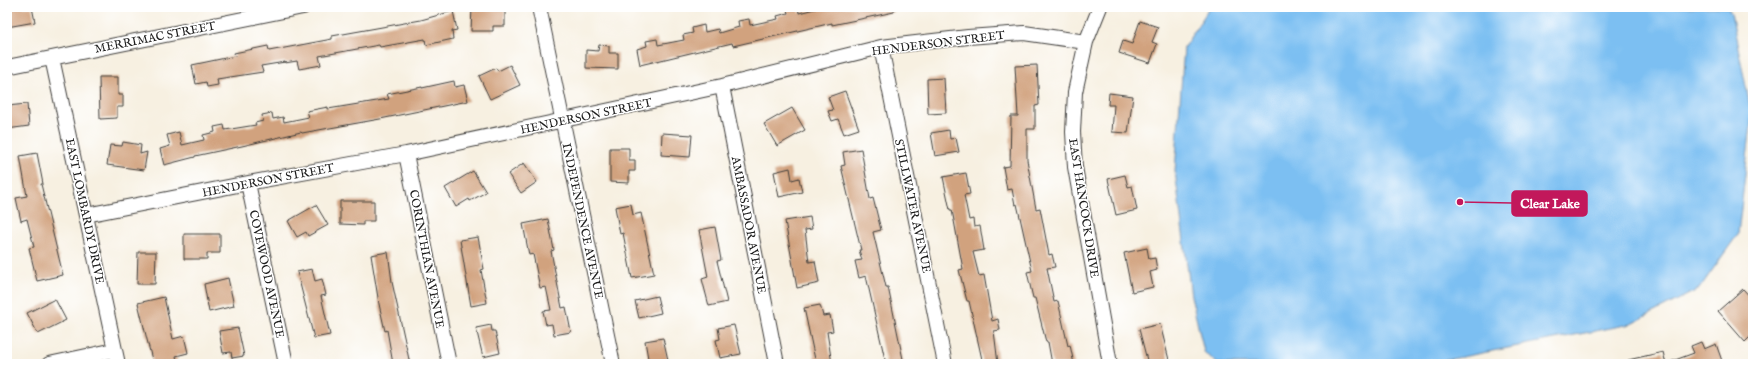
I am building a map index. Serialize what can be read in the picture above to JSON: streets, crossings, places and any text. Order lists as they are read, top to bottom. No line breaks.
{"streets":{"street":["MERRIMAC STREET","HENDERSON STREET","STILLWATER AVENUE","EAST HANCOCK DRIVE","EAST LOMBARDY DRIVE","INDEPENDENCE AVENUE","AMBASSADOR AVENUE","CORINTHIAN AVENUE","COVEWOOD AVENUE"]},"crossings":[["MERRIMAC STREET","EAST LOMBARDY DRIVE"],["HENDERSON STREET","STILLWATER AVENUE"],["HENDERSON STREET","EAST HANCOCK DRIVE"],["HENDERSON STREET","EAST LOMBARDY DRIVE"],["HENDERSON STREET","INDEPENDENCE AVENUE"],["HENDERSON STREET","AMBASSADOR AVENUE"],["HENDERSON STREET","CORINTHIAN AVENUE"],["HENDERSON STREET","COVEWOOD AVENUE"]],"places":["Clear Lake"]}
